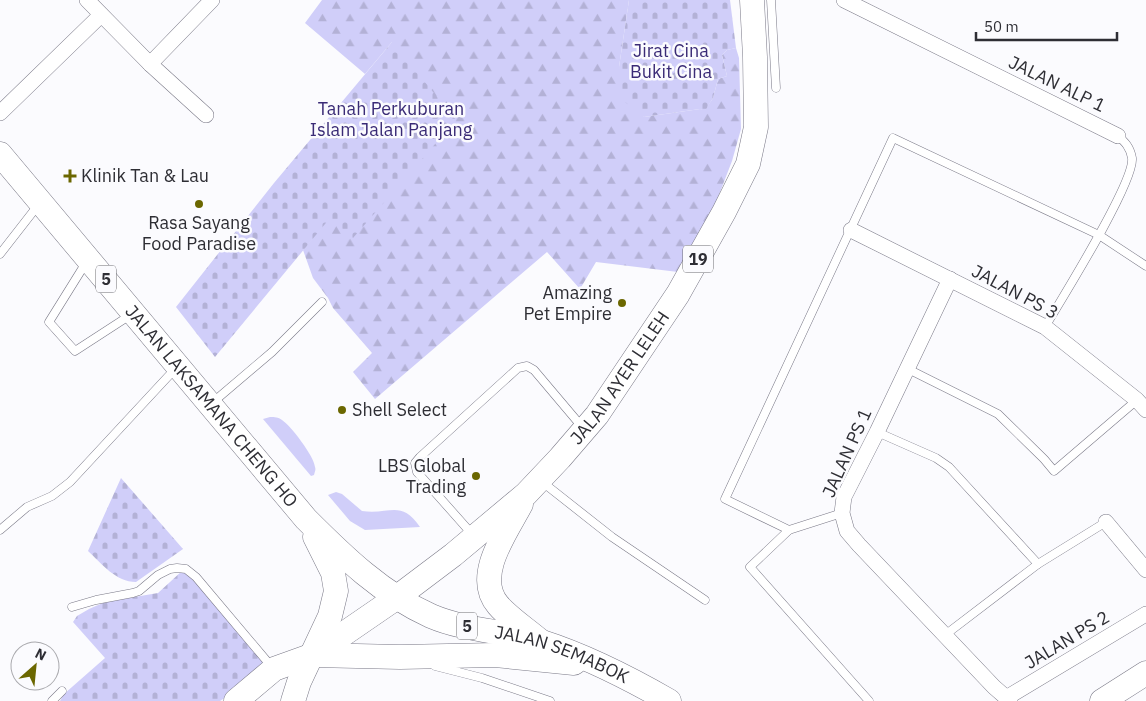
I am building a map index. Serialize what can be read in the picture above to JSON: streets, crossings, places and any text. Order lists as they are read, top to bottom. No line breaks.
{"streets":{"main road":["19","5","JALAN AYER LELEH","JALAN LAKSAMANA CHENG HO","JALAN SEMABOK"],"street":["JALAN ALP 1","JALAN PS 3","JALAN PS 1","JALAN PS 2"]},"crossings":[["JALAN PS 3","JALAN PS 1"],["JALAN AYER LELEH","JALAN LAKSAMANA CHENG HO"],["JALAN AYER LELEH","JALAN SEMABOK"],["JALAN LAKSAMANA CHENG HO","JALAN SEMABOK"],["JALAN PS 1","JALAN PS 2"]],"parks":["Jirat Cina Bukit Cina","Tanah Perkuburan Islam Jalan Panjang"],"places":{"health":["Klinik Tan & Lau"],"other":["Rasa Sayang Food Paradise","Amazing Pet Empire","Shell Select","LBS Global Trading"]},"scale_bar":"50 m","north":"top right"}
